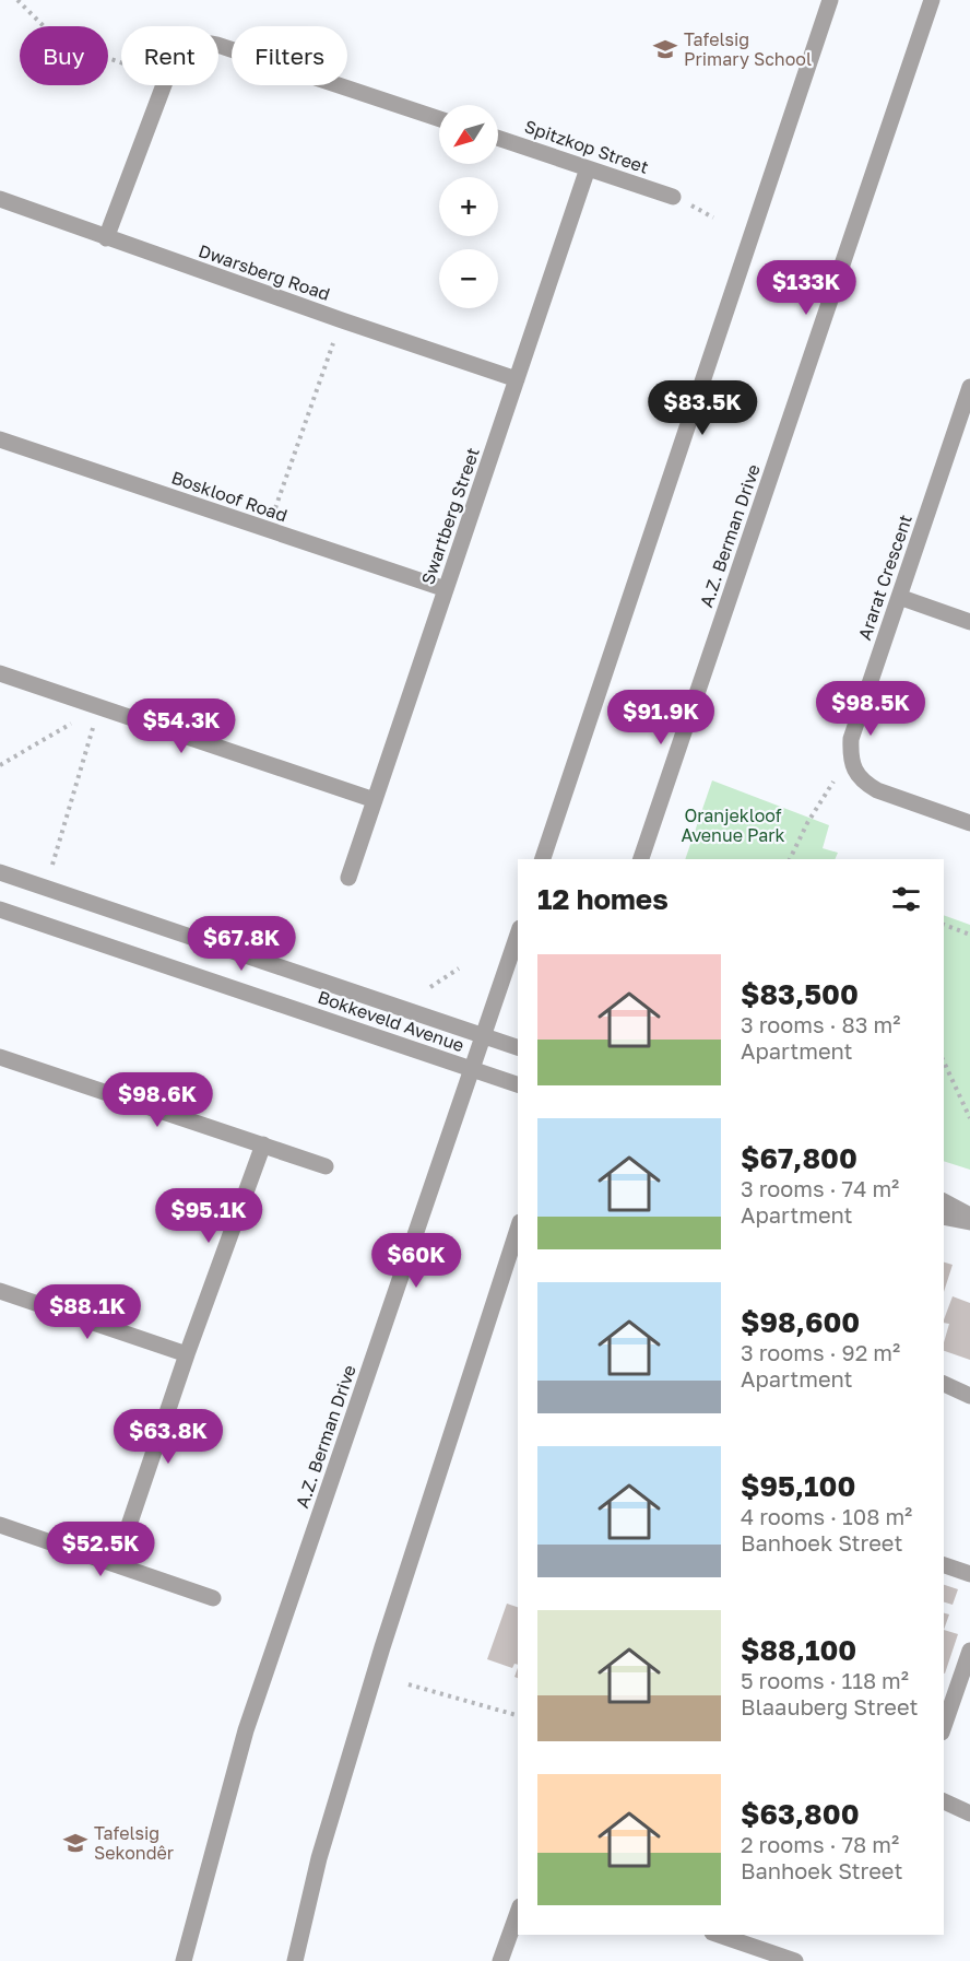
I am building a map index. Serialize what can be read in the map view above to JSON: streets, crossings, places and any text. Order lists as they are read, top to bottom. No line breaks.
{"streets":{"street":["Spitzkop Street","Dwarsberg Road","Boskloof Road","Swartberg Street","A.Z. Berman Drive","Ararat Crescent","Bokkeveld Avenue"]},"crossings":[["Spitzkop Street","Swartberg Street"],["Dwarsberg Road","Swartberg Street"],["Boskloof Road","Swartberg Street"],["A.Z. Berman Drive","Bokkeveld Avenue"]],"parks":["Oranjekloof Avenue Park"],"places":{"school or university":["Tafelsig Primary School","Tafelsig Sekondêr"]},"north":"bottom left","page":{"chip":["Buy","Rent","Filters"],"map_buttons":["+","−"],"price":["$133K","$83.5K","$98.5K","$91.9K","$54.3K","$67.8K","$98.6K","$95.1K","$60K","$88.1K","$63.8K","$52.5K"],"heading":"12 homes","list":[{"name":"$83,500","note":"3 rooms · 83 m² · Apartment"},{"name":"$67,800","note":"3 rooms · 74 m² · Apartment"},{"name":"$98,600","note":"3 rooms · 92 m² · Apartment"},{"name":"$95,100","note":"4 rooms · 108 m² · Banhoek Street"},{"name":"$88,100","note":"5 rooms · 118 m² · Blaauberg Street"},{"name":"$63,800","note":"2 rooms · 78 m² · Banhoek Street"}]}}
